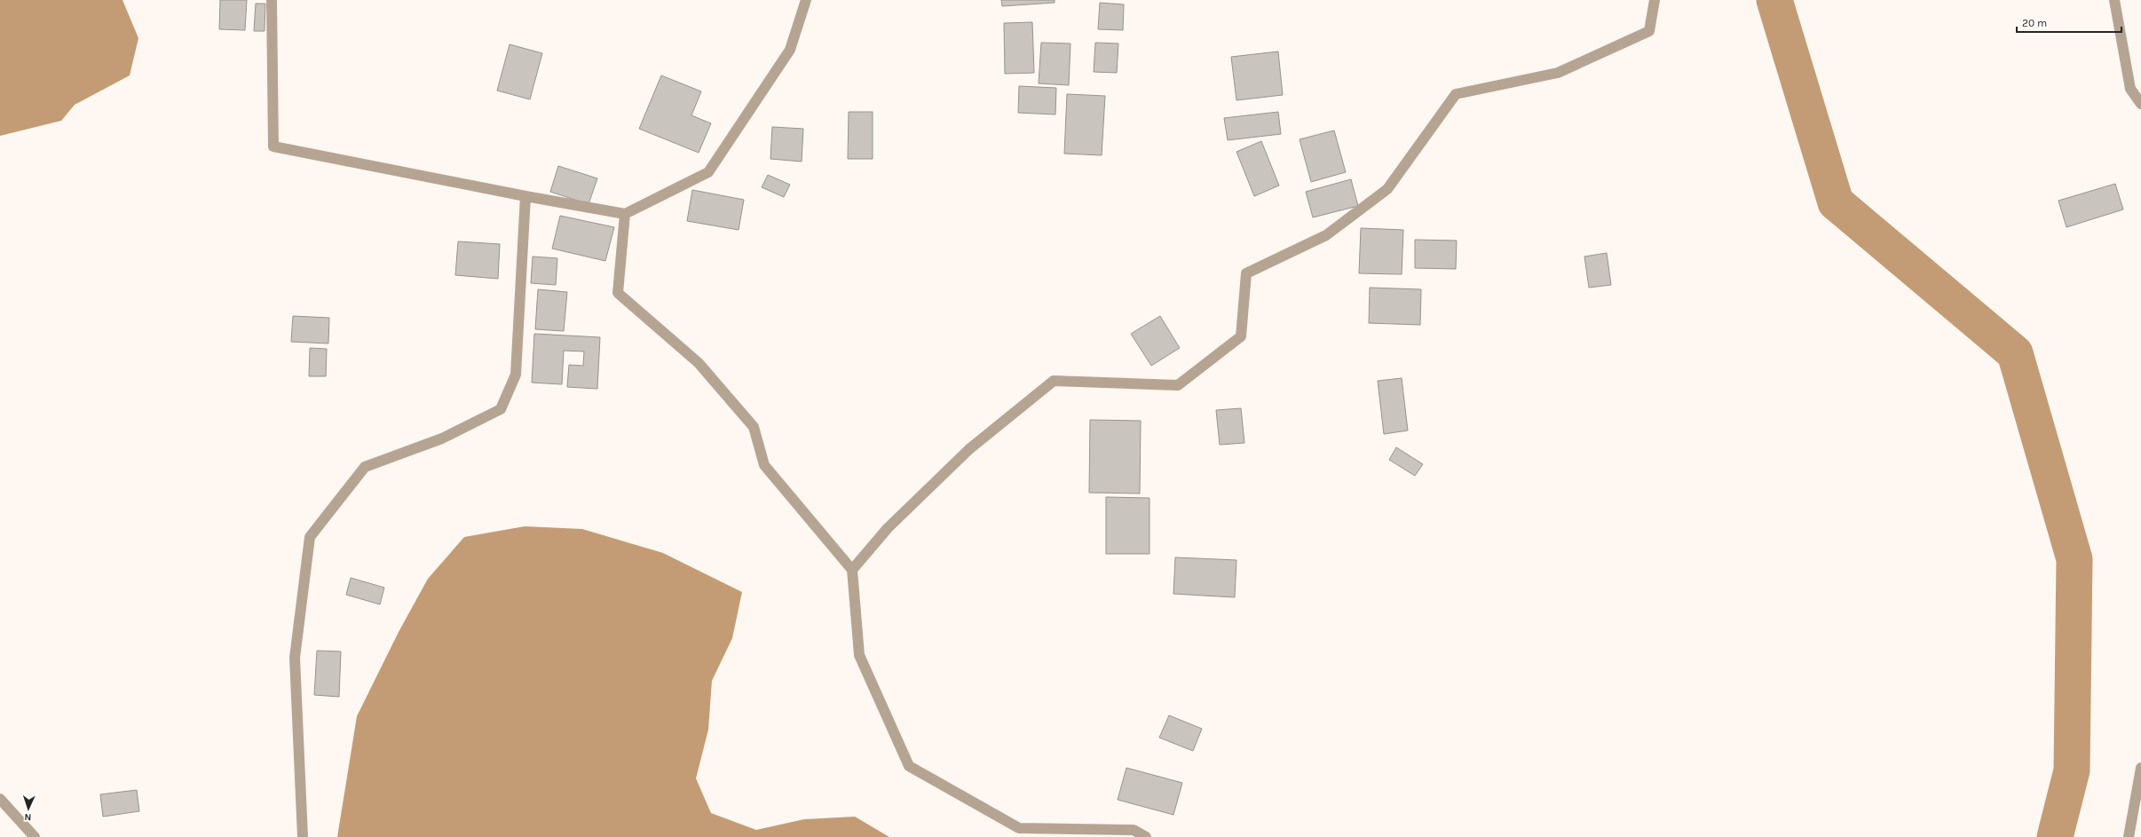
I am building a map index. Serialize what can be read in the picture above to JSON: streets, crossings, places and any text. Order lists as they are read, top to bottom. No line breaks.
{"scale_bar":"20 m","north":"bottom"}
